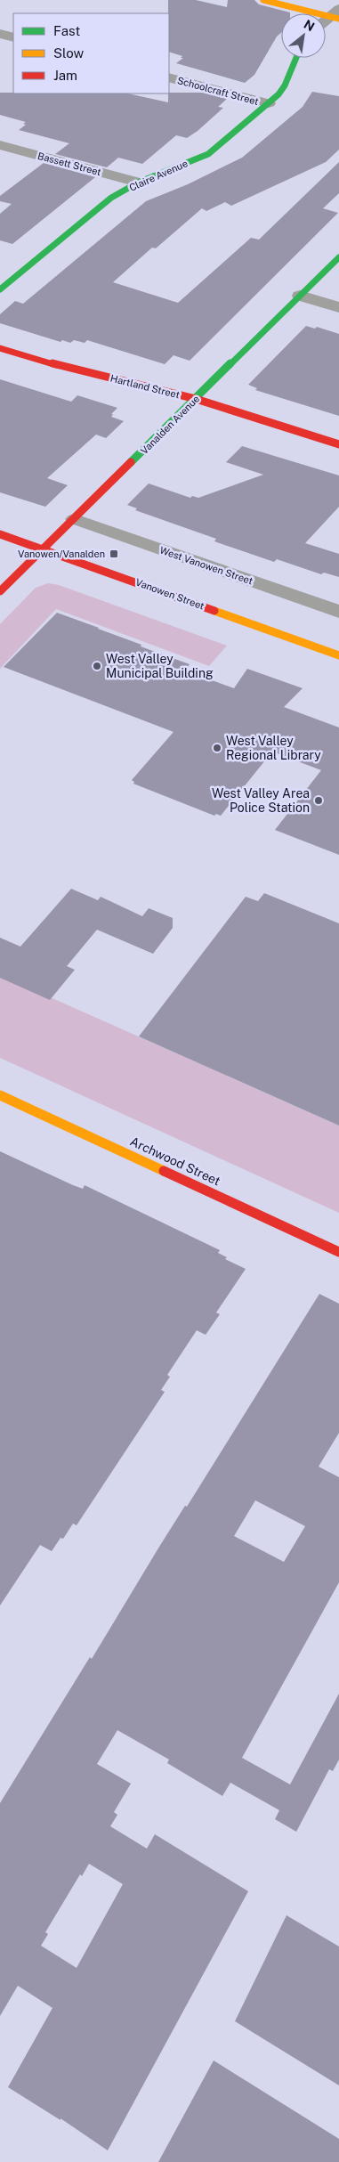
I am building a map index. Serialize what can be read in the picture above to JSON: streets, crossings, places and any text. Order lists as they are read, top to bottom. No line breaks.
{"streets":{"street":["Schoolcraft Street","Bassett Street","Claire Avenue","Hartland Street","Vanalden Avenue","West Vanowen Street","Vanowen Street","Archwood Street"]},"crossings":[["Schoolcraft Street","Claire Avenue"],["Bassett Street","Claire Avenue"],["Hartland Street","Vanalden Avenue"],["Vanalden Avenue","West Vanowen Street"],["Vanalden Avenue","Vanowen Street"]],"places":{"transit":["Vanowen/Vanalden"],"other":["West Valley Municipal Building","West Valley Regional Library","West Valley Area Police Station"]},"legend":["Fast","Slow","Jam"],"north":"top right"}
